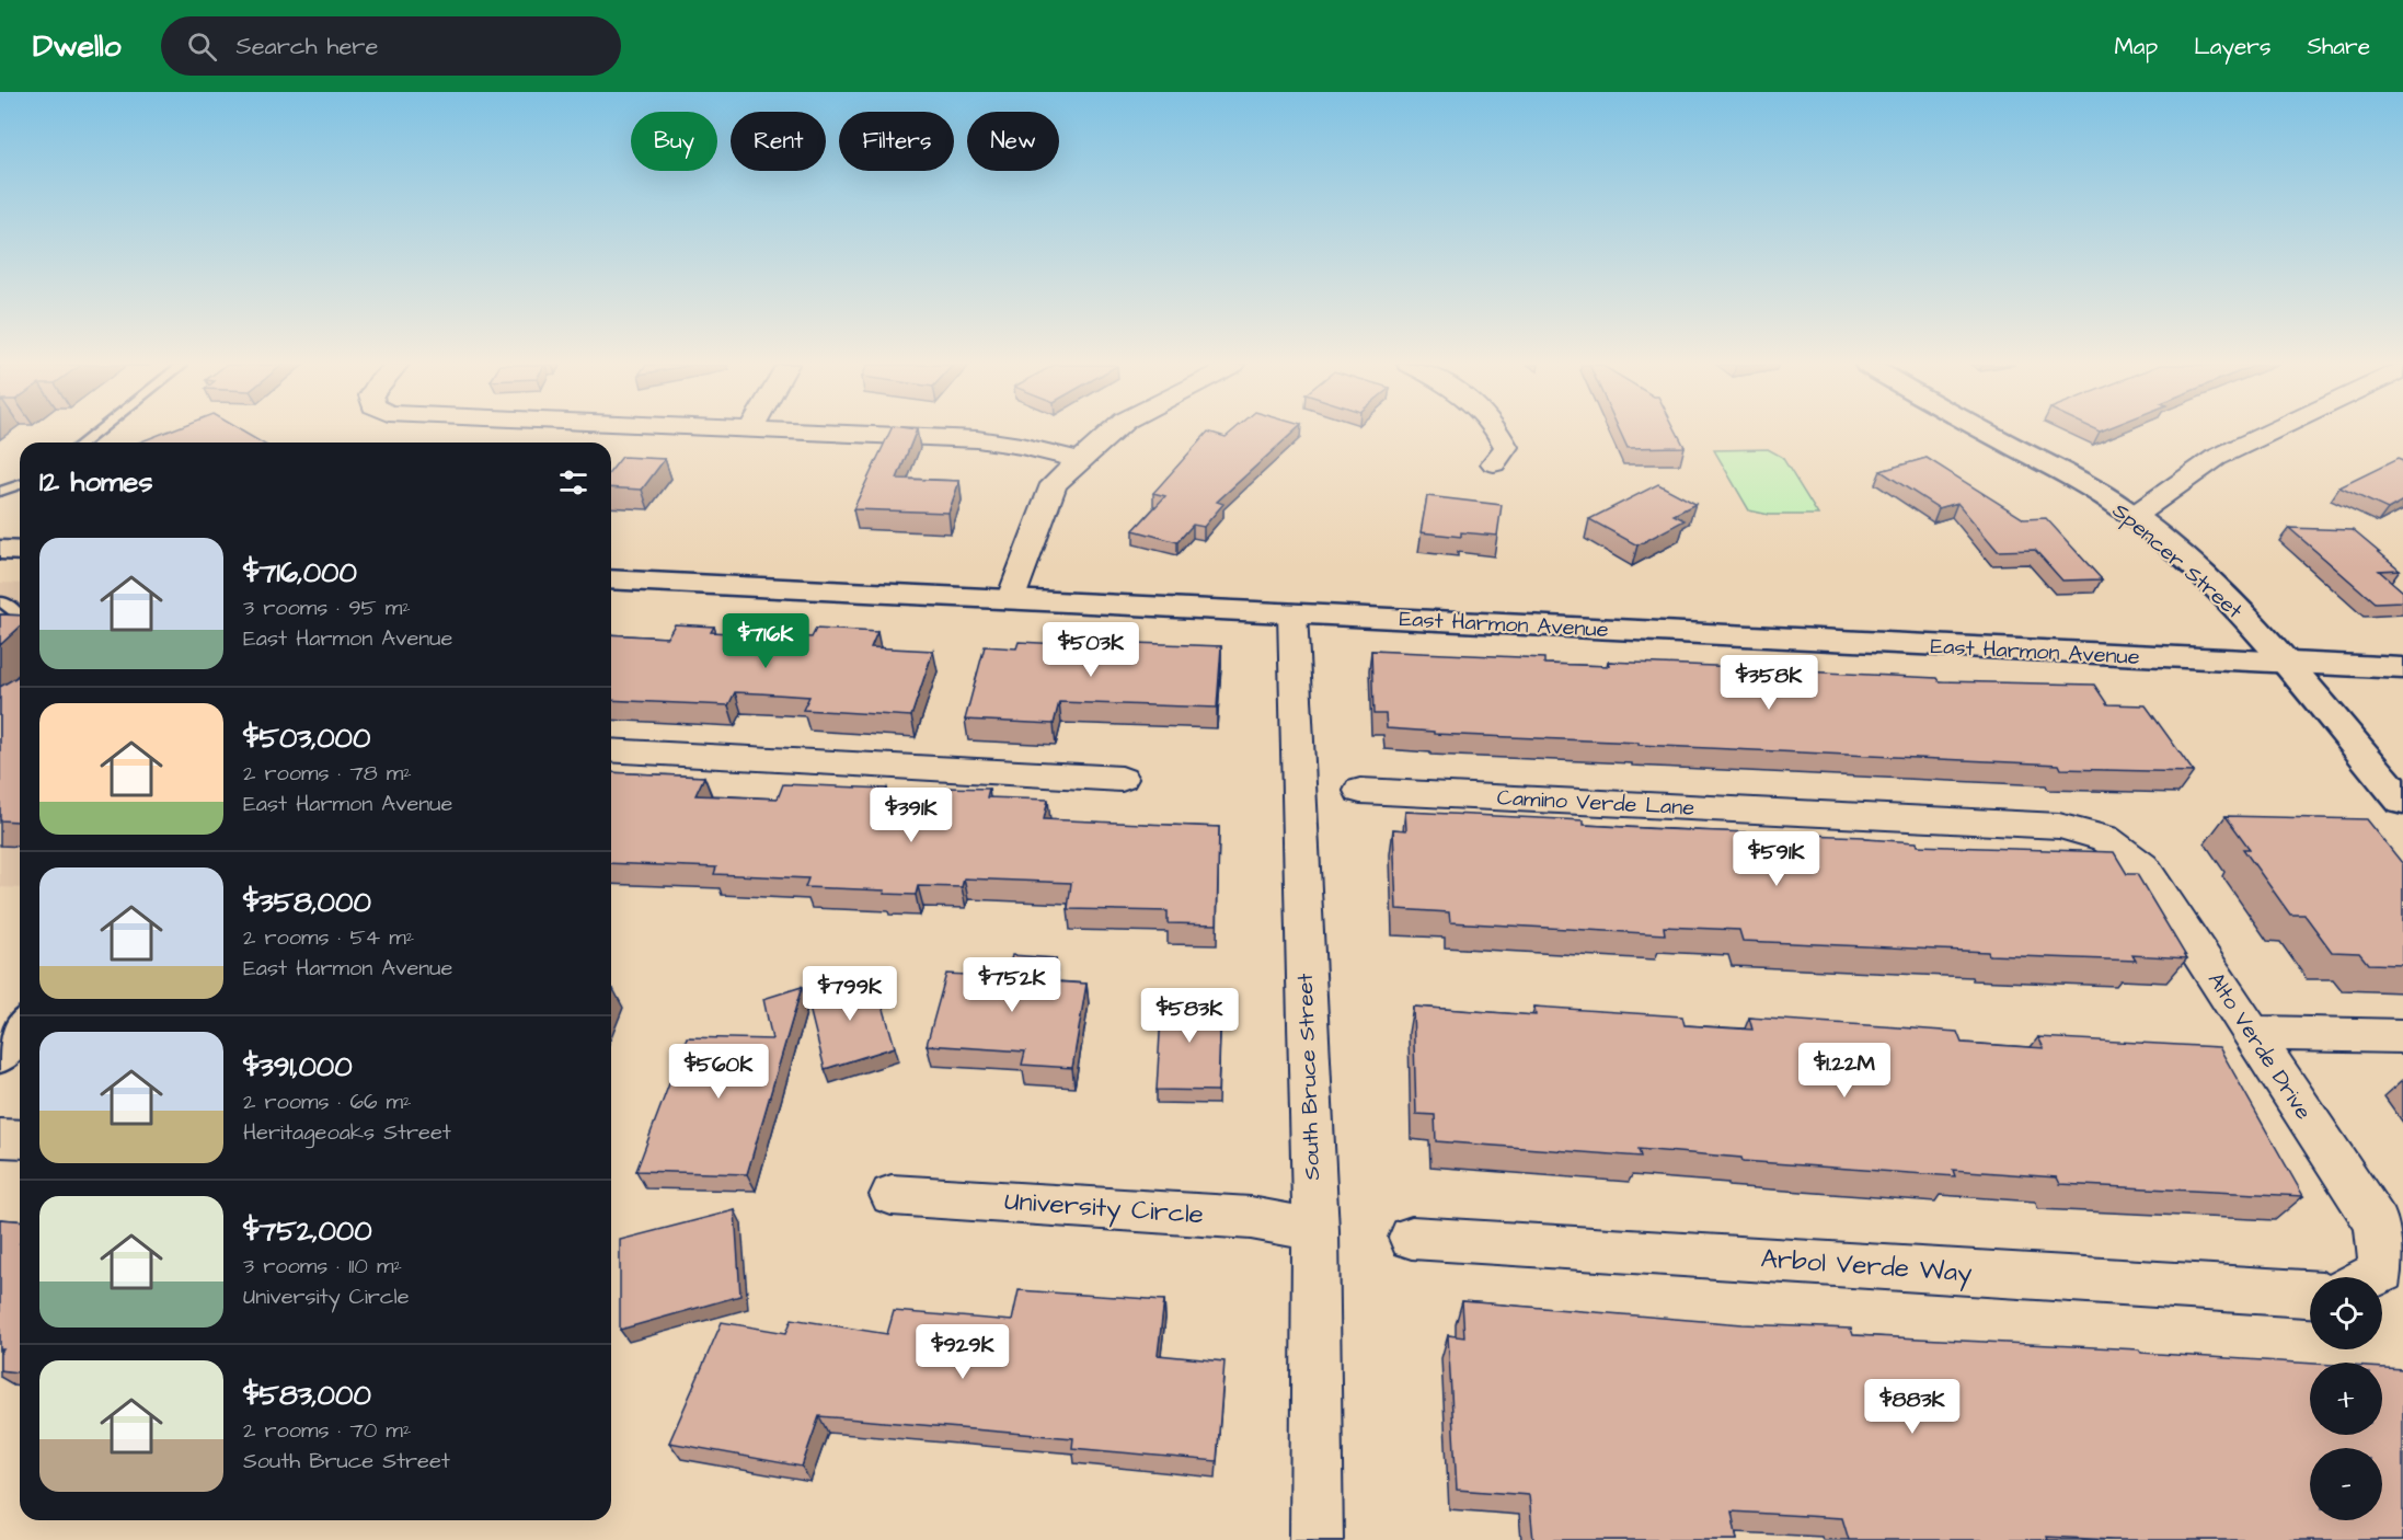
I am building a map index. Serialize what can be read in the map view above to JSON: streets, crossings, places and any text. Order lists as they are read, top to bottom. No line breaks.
{"streets":{"main road":["Spencer Street","East Harmon Avenue"],"street":["Camino Verde Lane","Alto Verde Drive","South Bruce Street","University Circle","Arbol Verde Way"]},"crossings":[["Spencer Street","East Harmon Avenue"],["East Harmon Avenue","South Bruce Street"],["Camino Verde Lane","Alto Verde Drive"],["South Bruce Street","University Circle"]],"page":{"header":"Dwello","search":"Search here","nav":["Map","Layers","Share"],"chip":["Buy","Rent","Filters","New"],"heading":"12 homes","list":[{"name":"$716,000","note":"3 rooms · 95 m² · East Harmon Avenue"},{"name":"$503,000","note":"2 rooms · 78 m² · East Harmon Avenue"},{"name":"$358,000","note":"2 rooms · 54 m² · East Harmon Avenue"},{"name":"$391,000","note":"2 rooms · 66 m² · Heritageoaks Street"},{"name":"$752,000","note":"3 rooms · 110 m² · University Circle"},{"name":"$583,000","note":"2 rooms · 70 m² · South Bruce Street"}],"price":["$716K","$503K","$358K","$391K","$591K","$752K","$799K","$583K","$1.22M","$560K","$929K","$883K"],"map_buttons":["+","−"]}}
